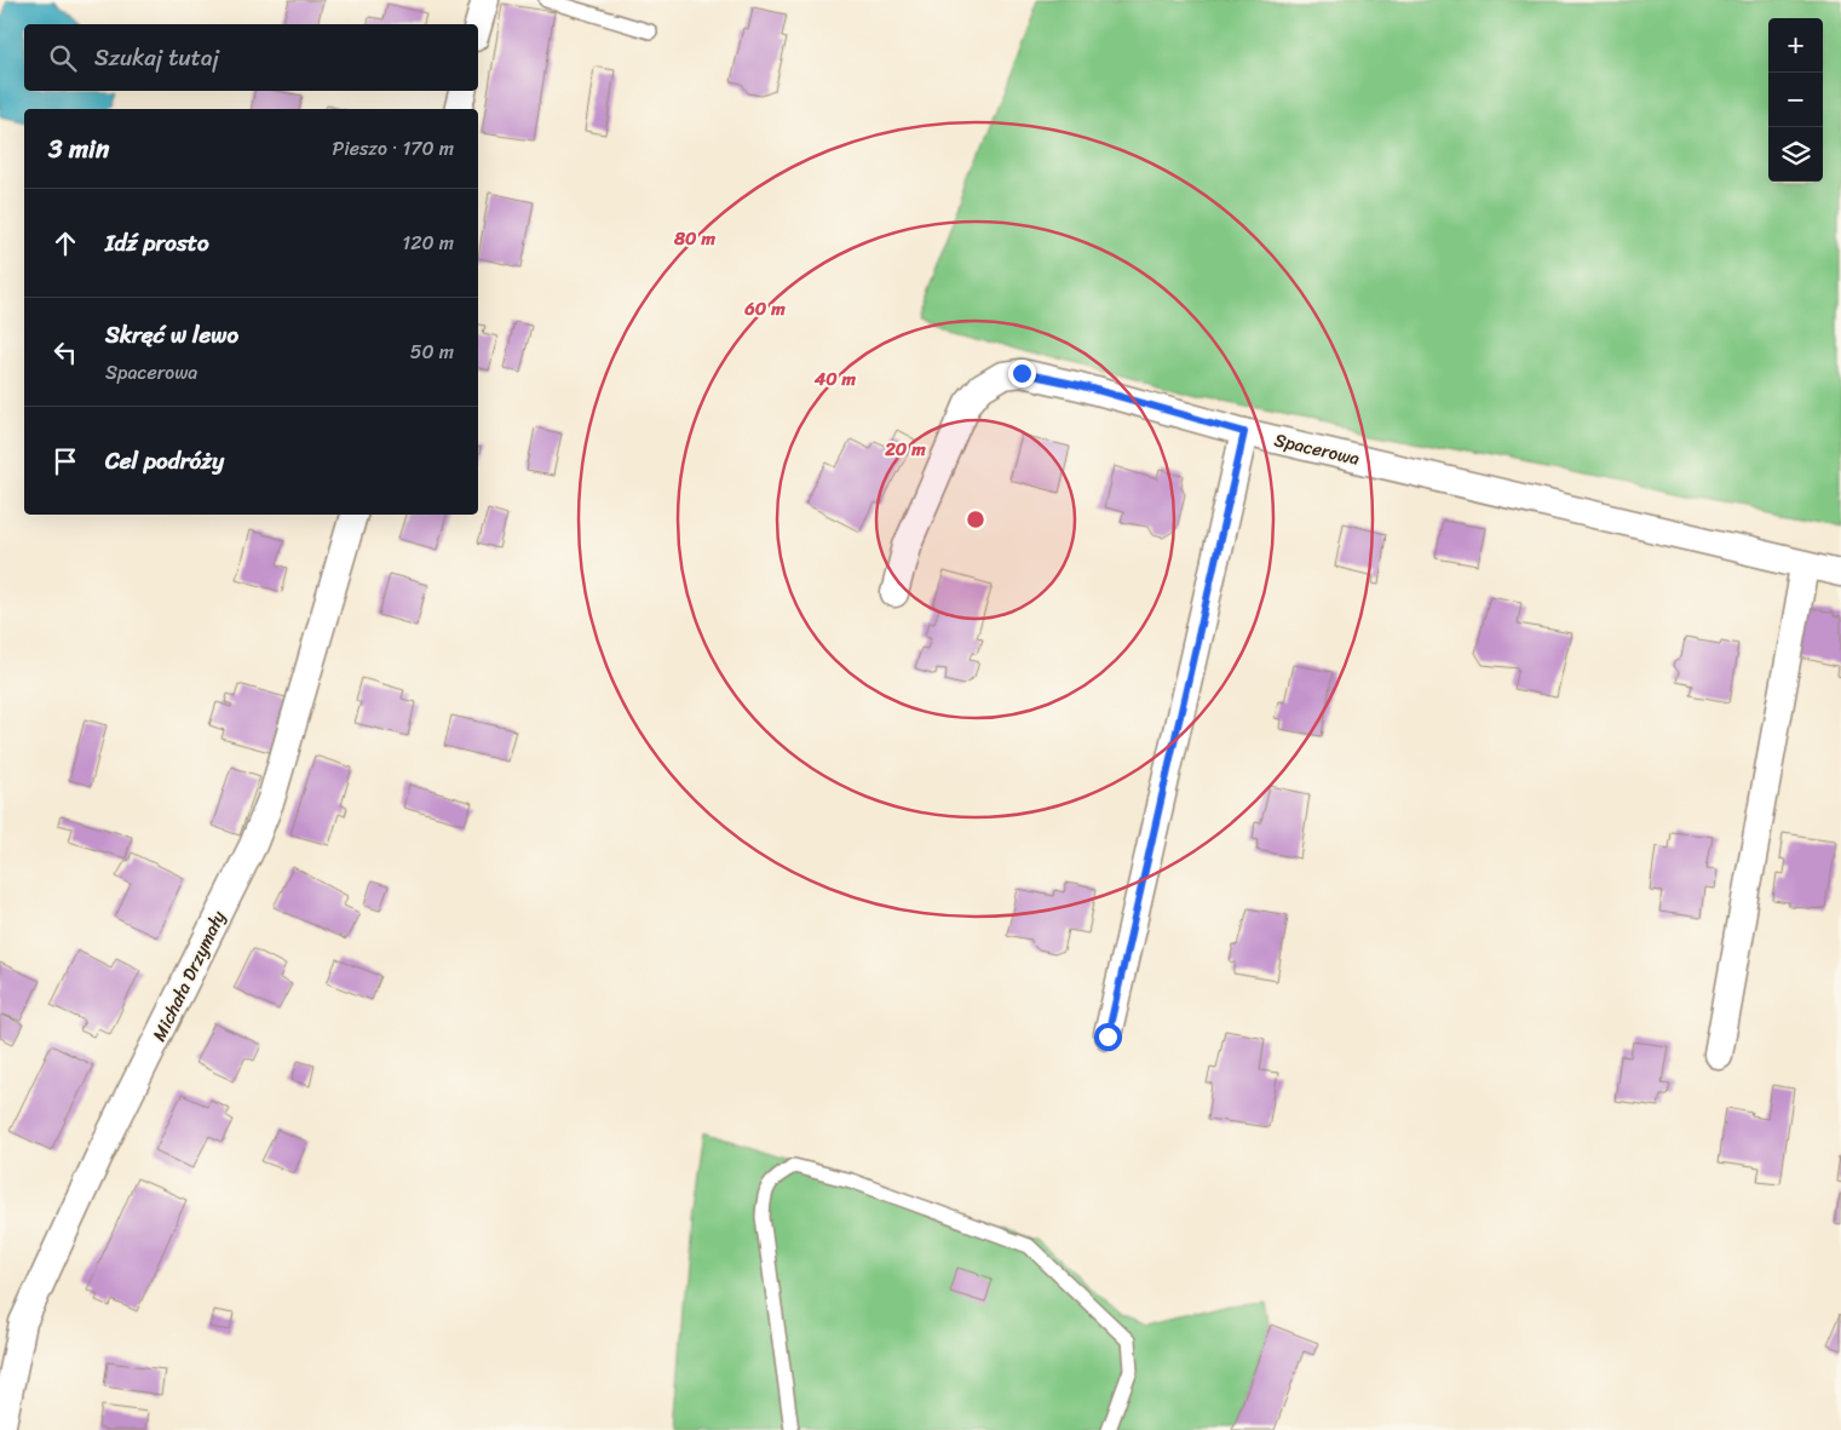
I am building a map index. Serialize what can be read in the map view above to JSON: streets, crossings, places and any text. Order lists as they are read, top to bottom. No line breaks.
{"streets":{"street":["Spacerowa","Michała Drzymały"]},"page":{"map_buttons":["+","−"],"search":"Szukaj tutaj","heading":["3 min","Pieszo · 170 m"],"list":[["Idź prosto","120 m"],["Skręć w lewo","Spacerowa","50 m"],"Cel podróży"]},"rings":["80 m","60 m","40 m","20 m"]}
